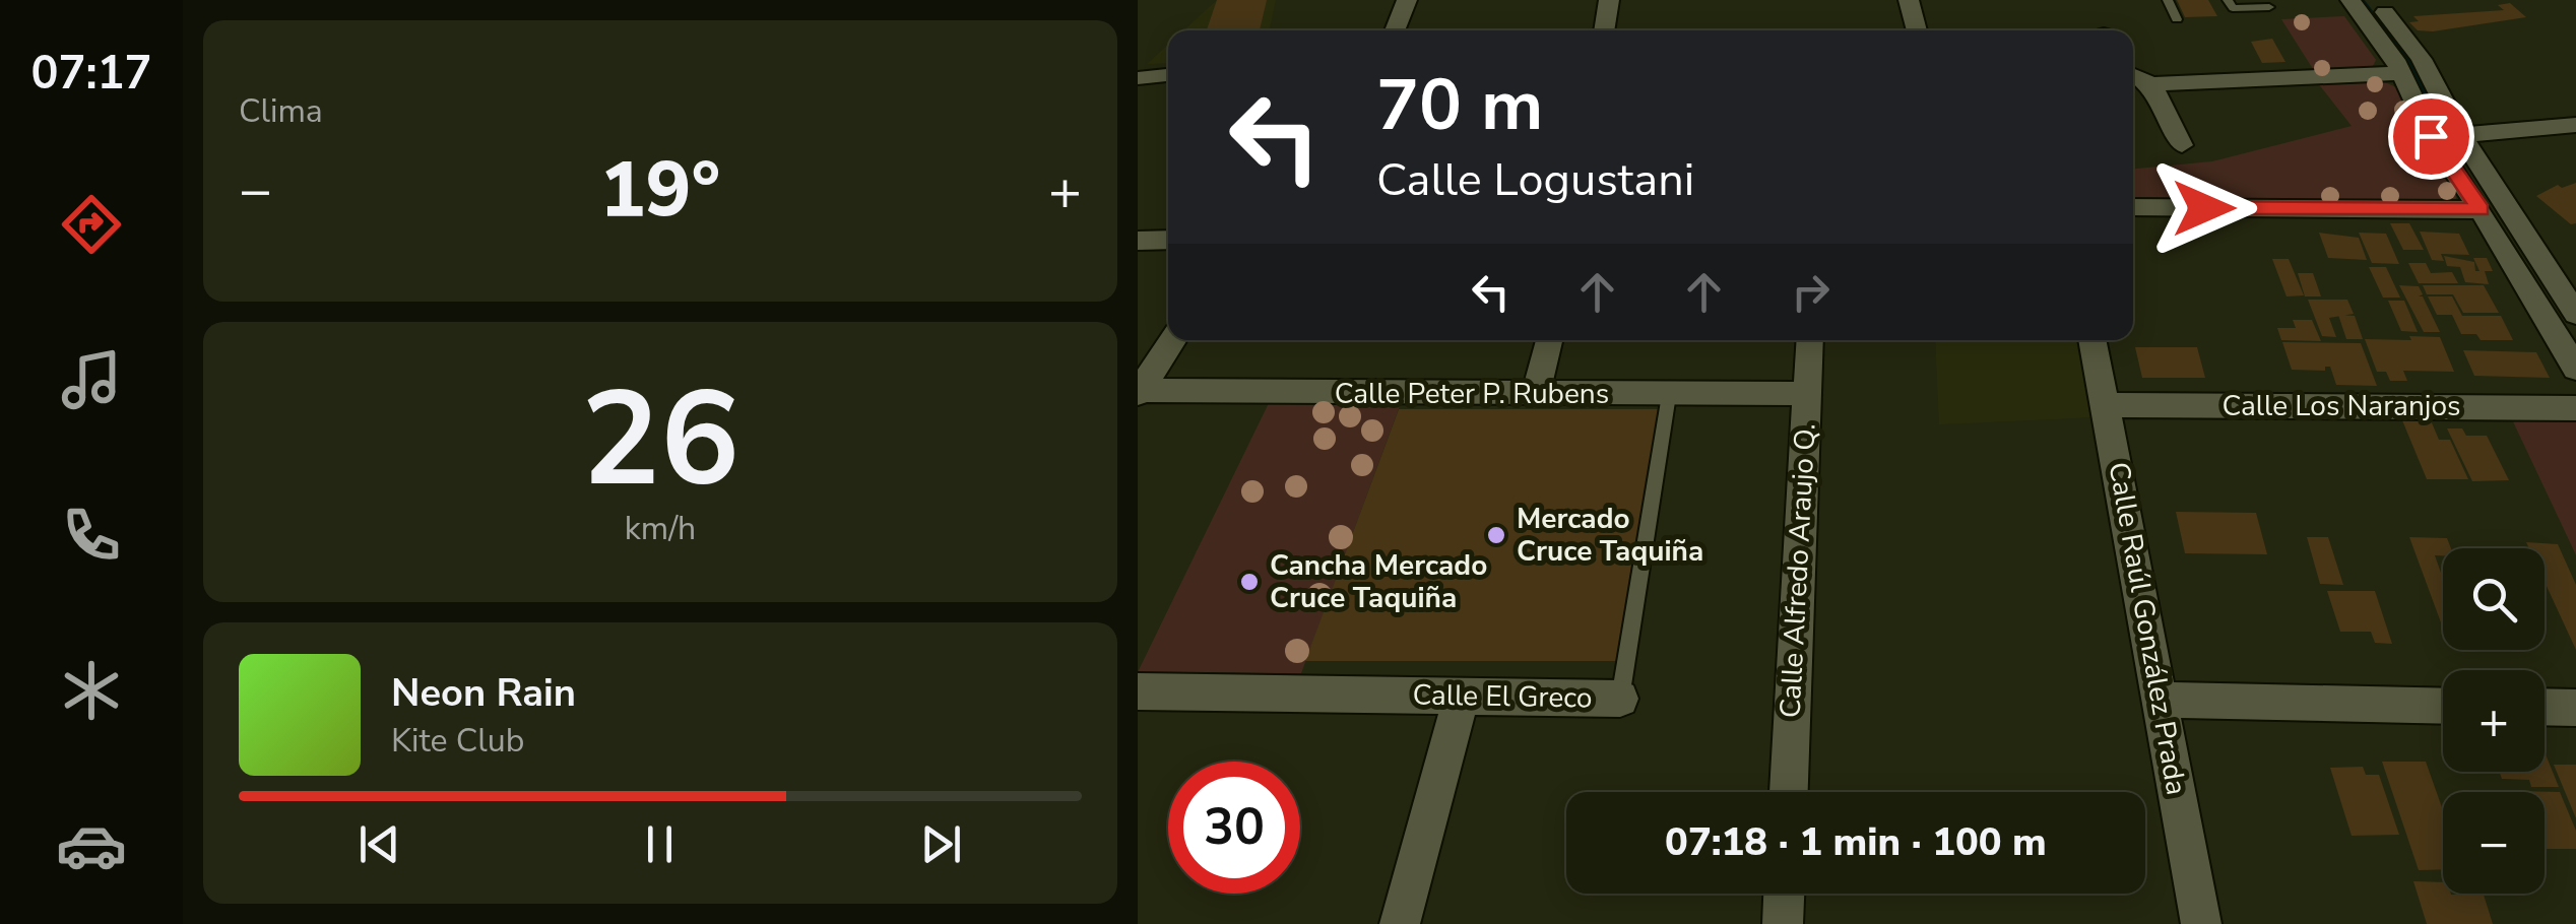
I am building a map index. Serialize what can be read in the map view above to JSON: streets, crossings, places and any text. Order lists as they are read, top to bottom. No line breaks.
{"streets":{"street":["Calle Peter P. Rubens","Calle Los Naranjos","Calle Alfredo Araujo Q.","Calle Raúl González Prada","Calle El Greco"]},"crossings":[["Calle Peter P. Rubens","Calle Alfredo Araujo Q."],["Calle Peter P. Rubens","Calle El Greco"],["Calle Los Naranjos","Calle Raúl González Prada"]],"places":["Mercado Cruce Taquiña","Cancha Mercado Cruce Taquiña"],"page":{"tabs":"07:17","tile":["Clima",["26","km/h"]],"turn":["70 m","Calle Logustani"],"heat":["−","19°","+"],"map_buttons":["+","−"],"song":["Neon Rain","Kite Club"],"limit":"30","trip":"07:18 · 1 min · 100 m"}}
